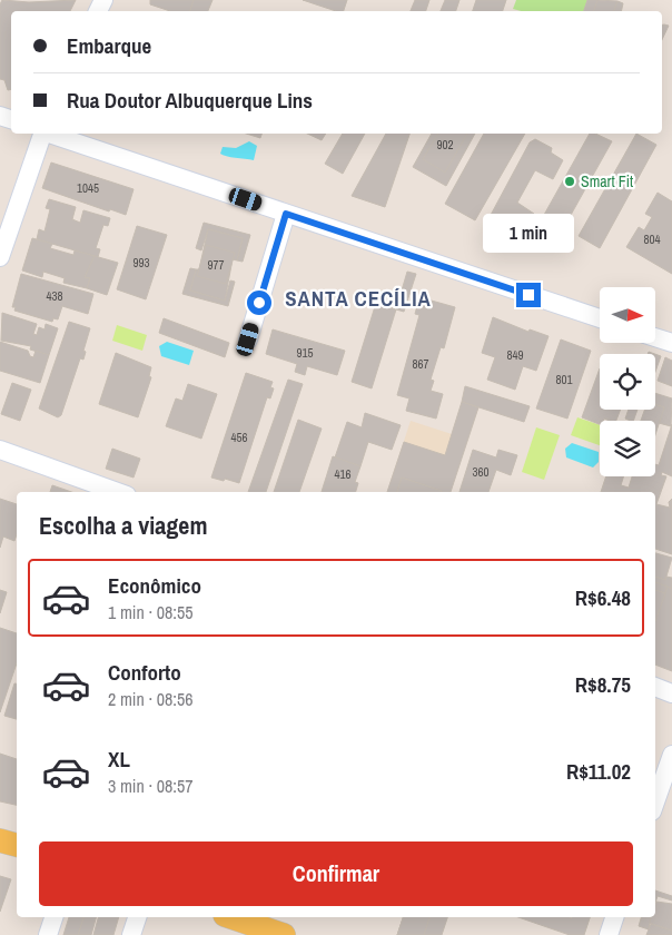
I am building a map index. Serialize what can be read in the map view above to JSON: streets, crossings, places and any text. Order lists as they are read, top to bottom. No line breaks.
{"districts":["SANTA CECÍLIA"],"places":["Smart Fit"],"house_numbers":["902","1045","804","993","977","438","915","849","867","801","456","360","416"],"north":"right","page":{"banner":["Embarque","Rua Doutor Albuquerque Lins"],"bubble":"1 min","heading":"Escolha a viagem","list":[{"name":"Econômico","note":"1 min · 08:55","value":"R$6.48"},{"name":"Conforto","note":"2 min · 08:56","value":"R$8.75"},{"name":"XL","note":"3 min · 08:57","value":"R$11.02"}],"buttons":"Confirmar"}}
